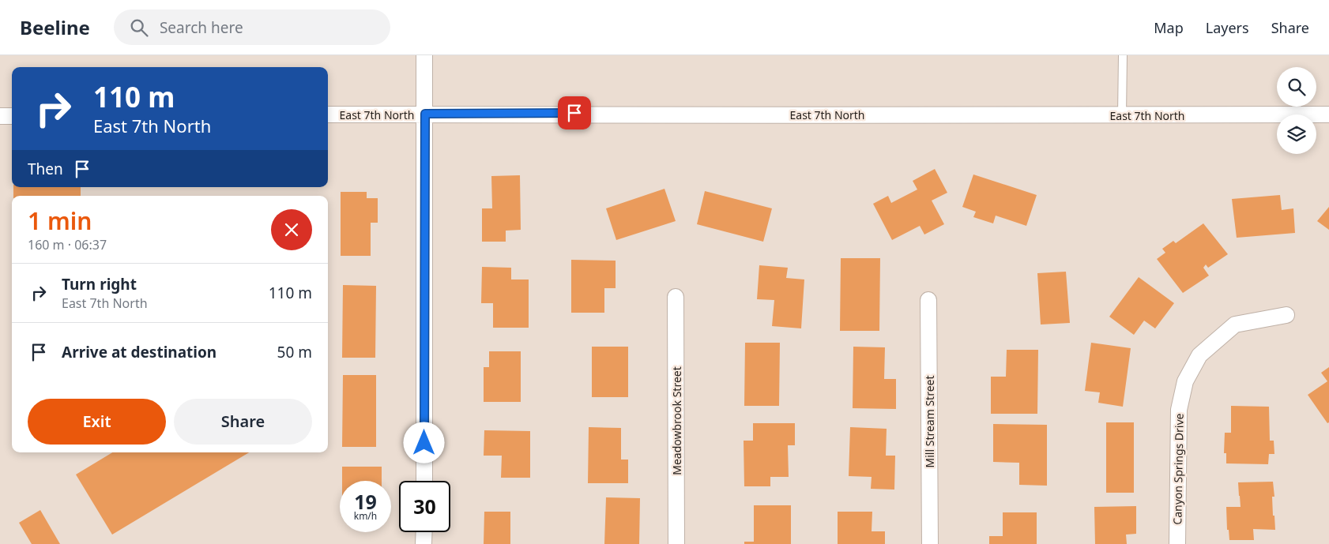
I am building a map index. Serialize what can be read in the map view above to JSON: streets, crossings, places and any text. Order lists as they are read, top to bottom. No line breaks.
{"streets":{"street":["East 7th North","Meadowbrook Street","Mill Stream Street","Canyon Springs Drive"]},"page":{"header":"Beeline","search":"Search here","nav":["Map","Layers","Share"],"turn":["110 m","East 7th North"],"then":"Then","heading":["1 min","160 m · 06:37"],"list":[{"name":"Turn right","note":"East 7th North","value":"110 m"},{"name":"Arrive at destination","value":"50 m"}],"buttons":["Exit","Share"],"speed":"19 km/h","limit":"30"}}
